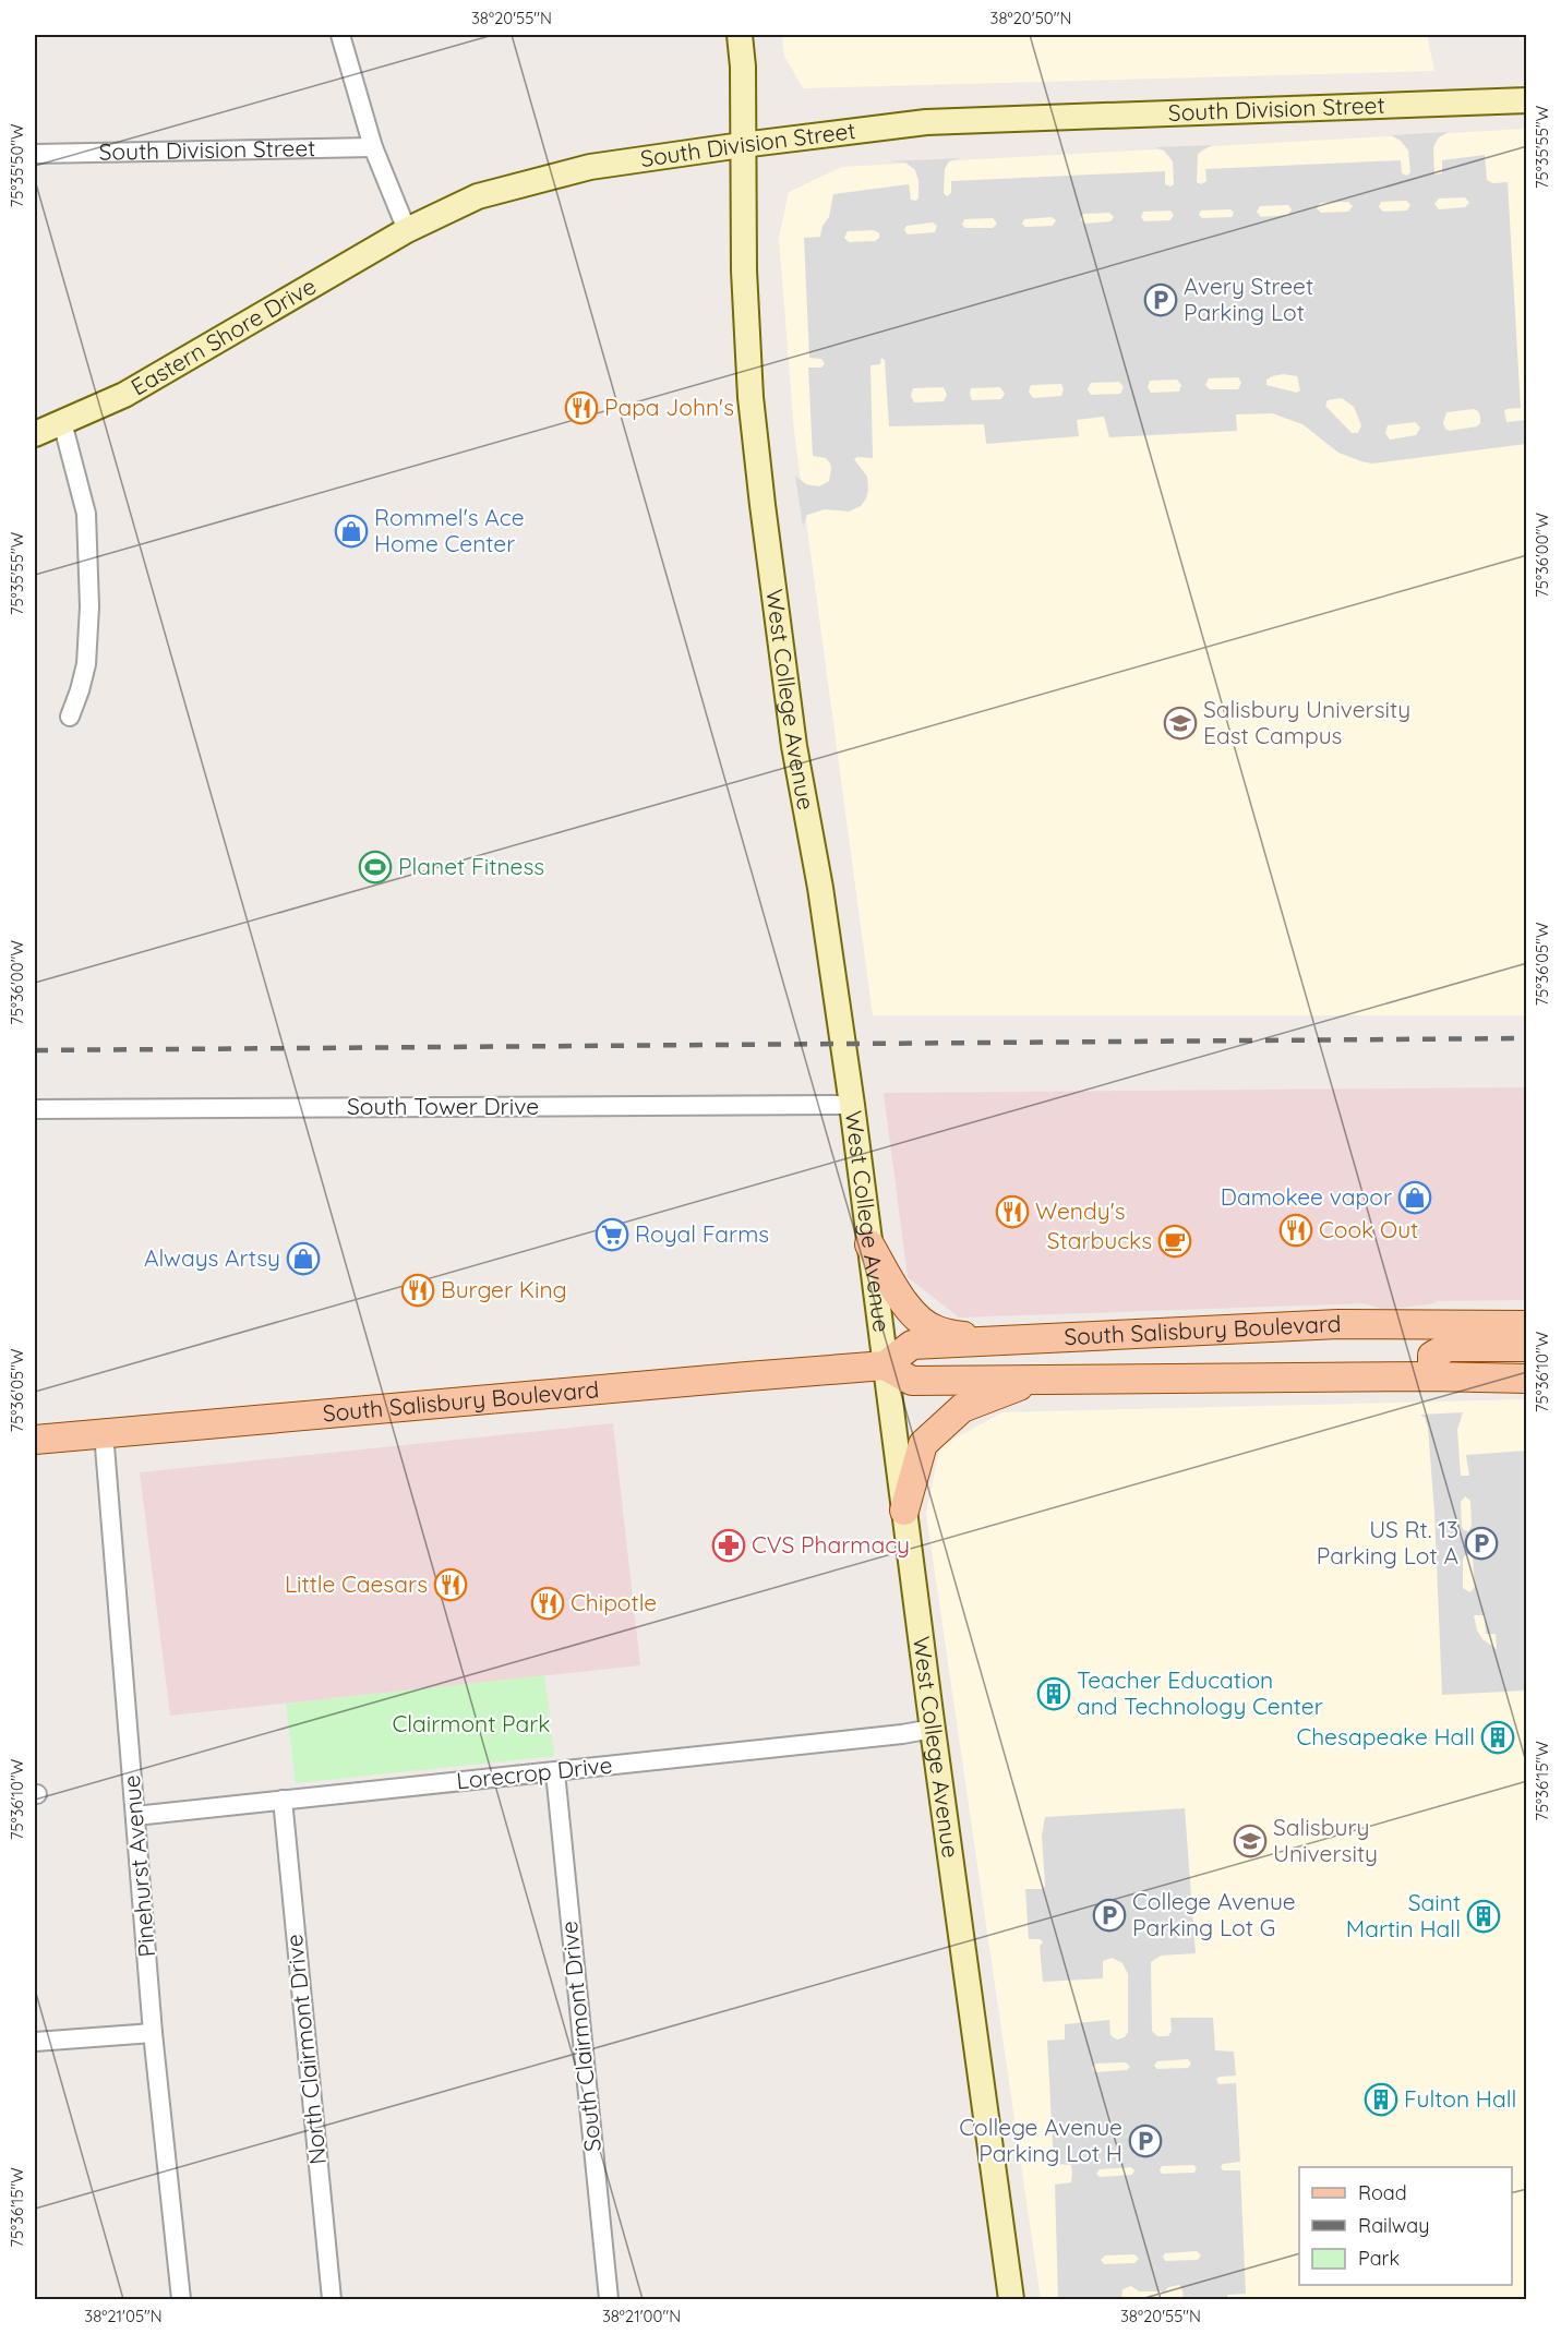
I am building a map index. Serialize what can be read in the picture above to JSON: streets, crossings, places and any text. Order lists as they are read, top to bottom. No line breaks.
{"streets":{"main road":["South Salisbury Boulevard"],"street":["South Division Street","Eastern Shore Drive","West College Avenue","South Tower Drive","Lorecrop Drive","Pinehurst Avenue","South Clairmont Drive","North Clairmont Drive"]},"crossings":[["South Division Street","Eastern Shore Drive"],["South Division Street","West College Avenue"],["West College Avenue","South Tower Drive"],["West College Avenue","South Salisbury Boulevard"],["West College Avenue","Lorecrop Drive"],["South Salisbury Boulevard","Pinehurst Avenue"],["Lorecrop Drive","Pinehurst Avenue"],["Lorecrop Drive","South Clairmont Drive"],["Lorecrop Drive","North Clairmont Drive"]],"parks":["Clairmont Park"],"places":{"parking":["Avery Street Parking Lot","US Rt. 13 Parking Lot A","College Avenue Parking Lot G","College Avenue Parking Lot H"],"restaurant":["Papa John's","Wendy's","Cook Out","Burger King","Little Caesars","Chipotle"],"shop":["Rommel's Ace Home Center","Damokee vapor","Always Artsy"],"school or university":["Salisbury University East Campus","Salisbury University"],"sports":["Planet Fitness"],"supermarket":["Royal Farms"],"cafe":["Starbucks"],"pharmacy":["CVS Pharmacy"],"building":["Teacher Education and Technology Center","Chesapeake Hall","Saint Martin Hall","Fulton Hall"]},"legend":["Road","Railway","Park"],"coordinates":["38°20'55\"N","38°20'50\"N","75°35'55\"W","75°35'50\"W","75°36'00\"W","75°36'05\"W","75°36'10\"W","75°36'15\"W","38°21'05\"N","38°21'00\"N"]}
